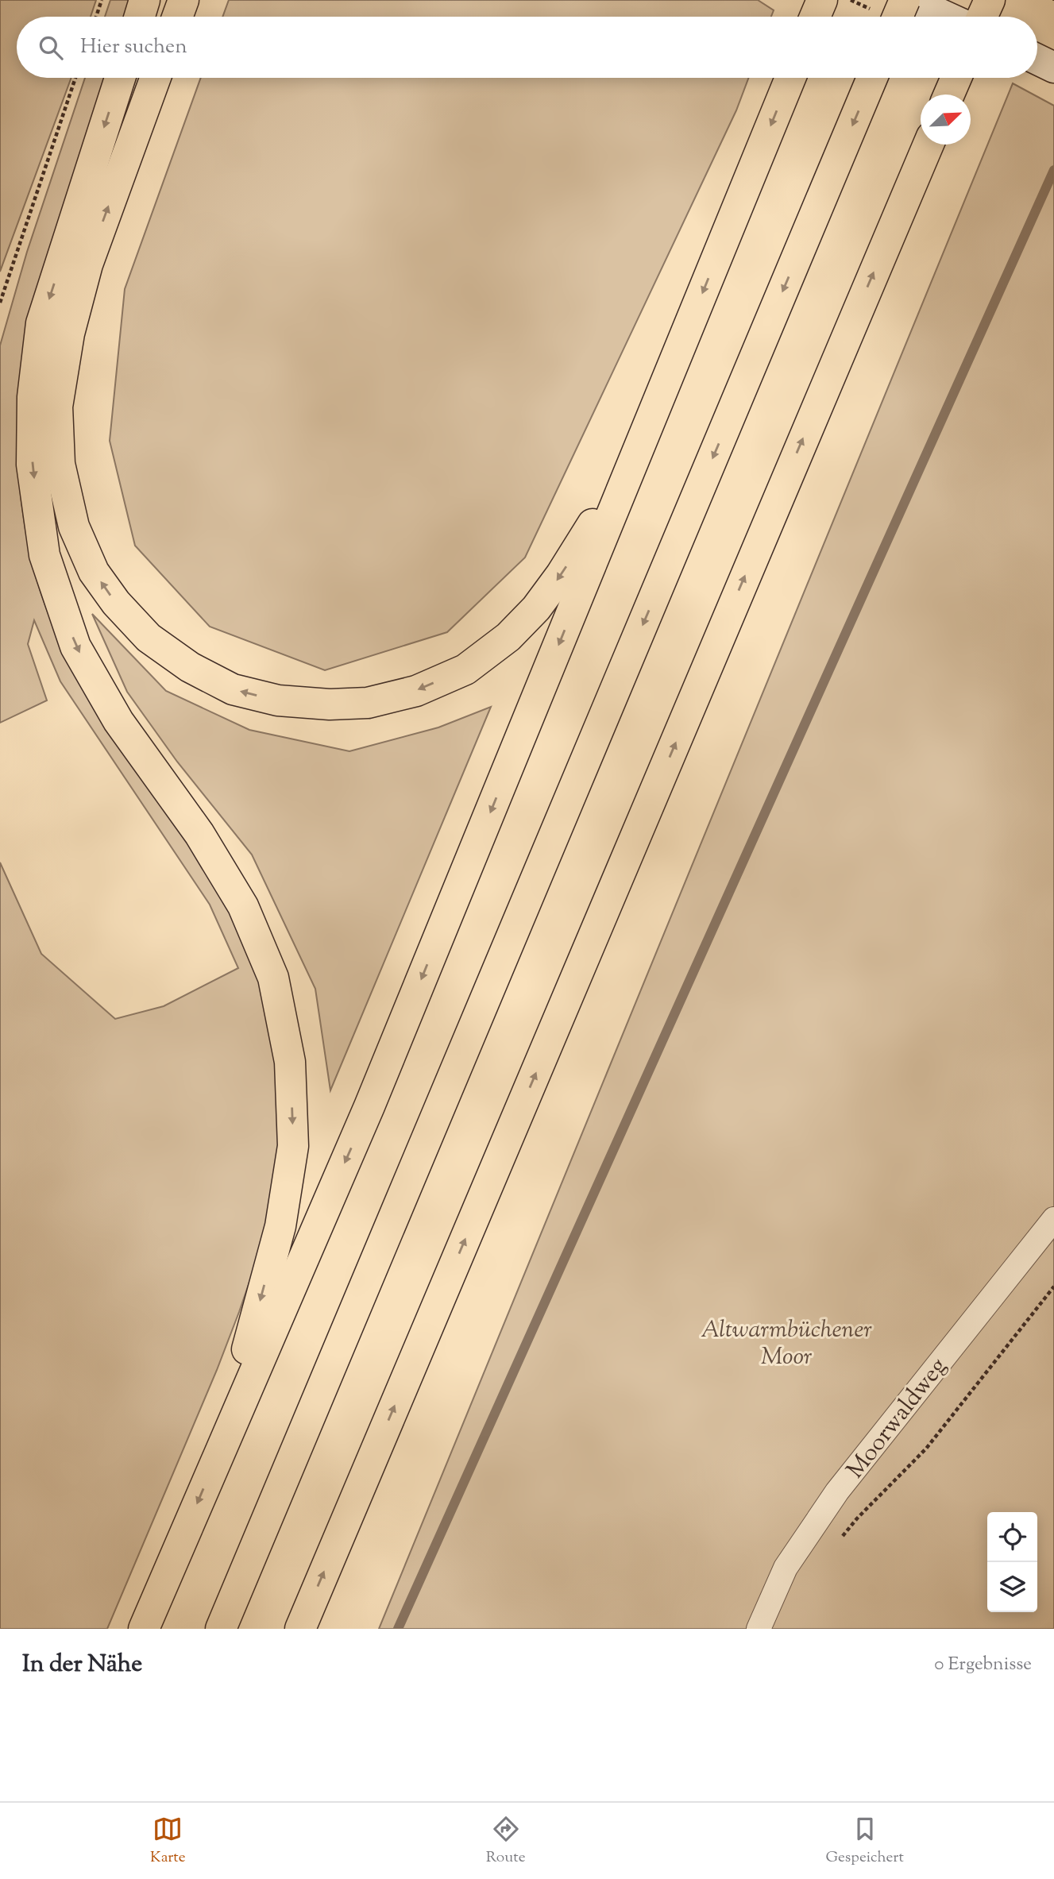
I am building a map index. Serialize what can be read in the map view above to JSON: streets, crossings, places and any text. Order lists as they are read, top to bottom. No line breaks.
{"streets":{"street":["Moorwaldweg"]},"parks":["Altwarmbüchener Moor"],"north":"top right","page":{"search":"Hier suchen","heading":["In der Nähe","0 Ergebnisse"],"nav":["Karte","Route","Gespeichert"]}}
